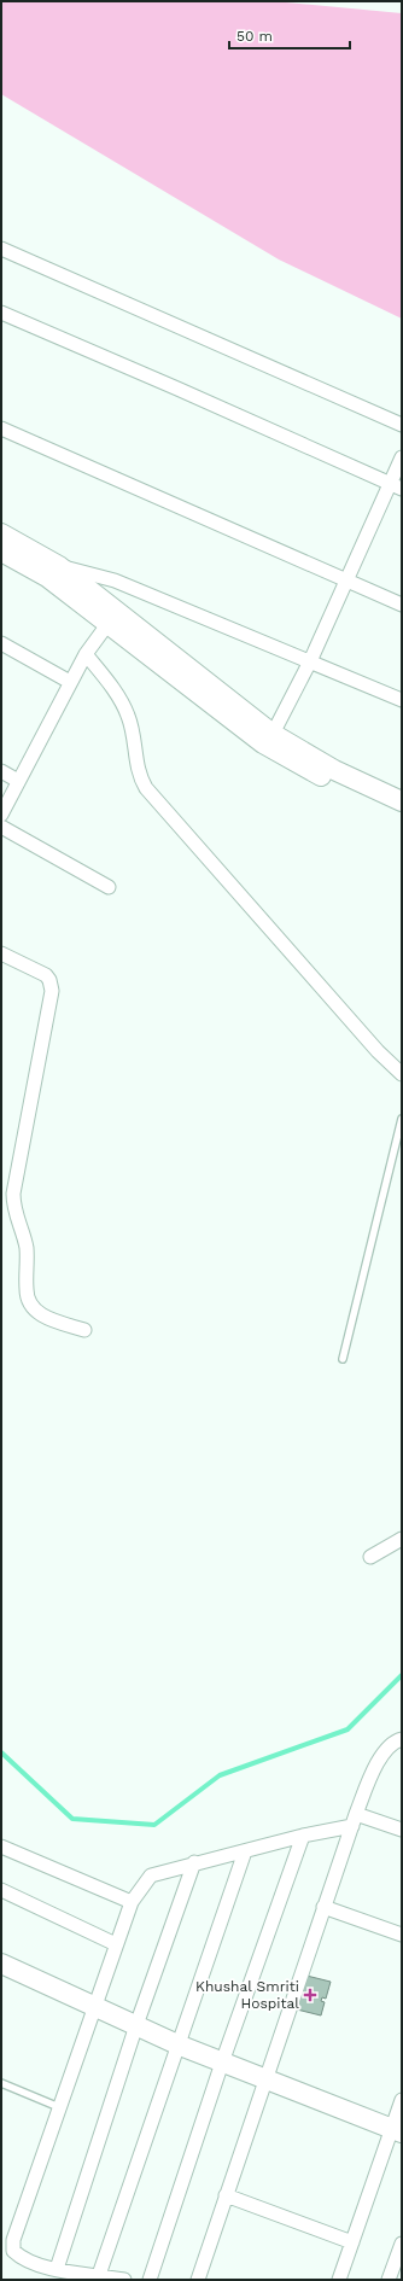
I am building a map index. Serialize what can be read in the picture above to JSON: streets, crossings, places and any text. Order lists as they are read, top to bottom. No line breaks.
{"places":{"health":["Khushal Smriti Hospital"]},"scale_bar":"50 m"}
